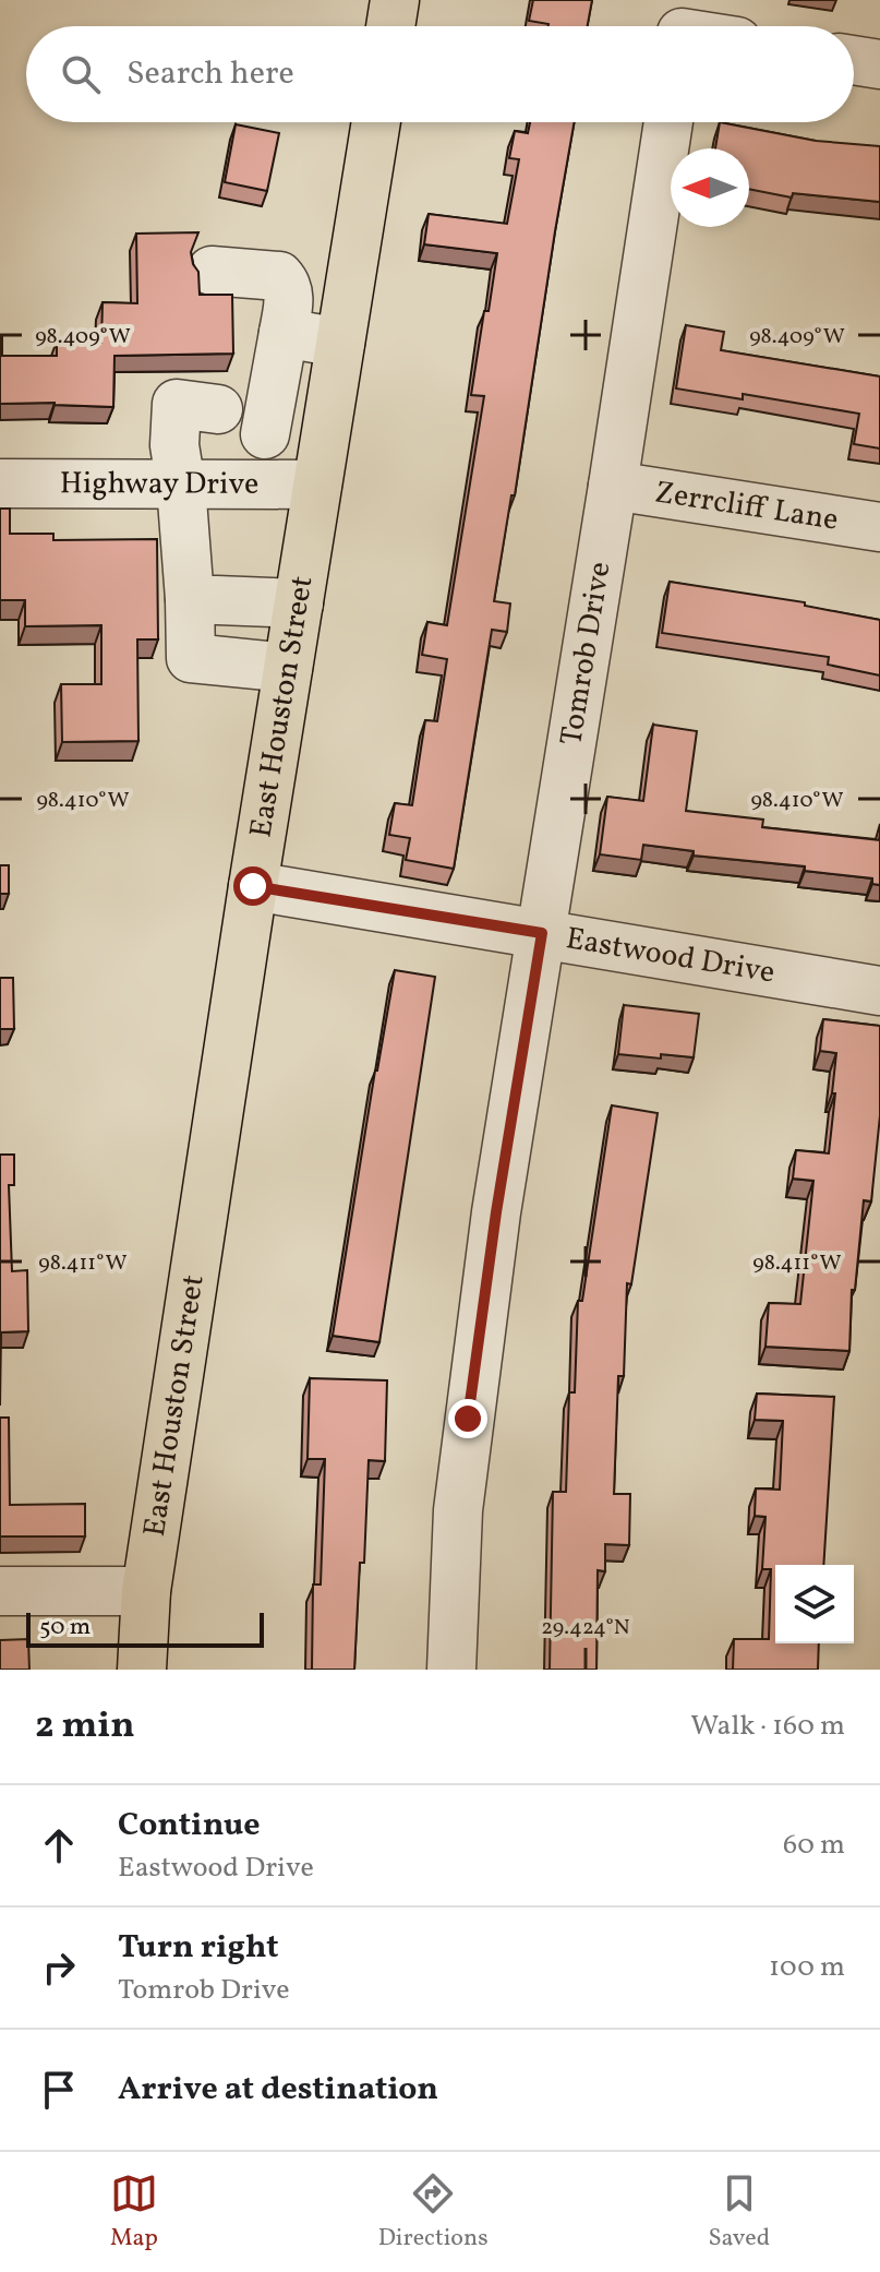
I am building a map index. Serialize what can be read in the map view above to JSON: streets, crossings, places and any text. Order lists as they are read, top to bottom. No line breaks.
{"streets":{"main road":["East Houston Street"],"street":["Highway Drive","Zerrcliff Lane","Tomrob Drive","Eastwood Drive"]},"crossings":[["Highway Drive","East Houston Street"],["Zerrcliff Lane","Tomrob Drive"],["Tomrob Drive","Eastwood Drive"],["East Houston Street","Eastwood Drive"]],"scale_bar":"50 m","north":"left","page":{"search":"Search here","scale":"50 m","heading":["2 min","Walk · 160 m"],"list":[["Continue","Eastwood Drive","60 m"],["Turn right","Tomrob Drive","100 m"],"Arrive at destination"],"nav":["Map","Directions","Saved"]},"coordinates":["98.409°W","98.410°W","98.411°W","29.424°N"]}
